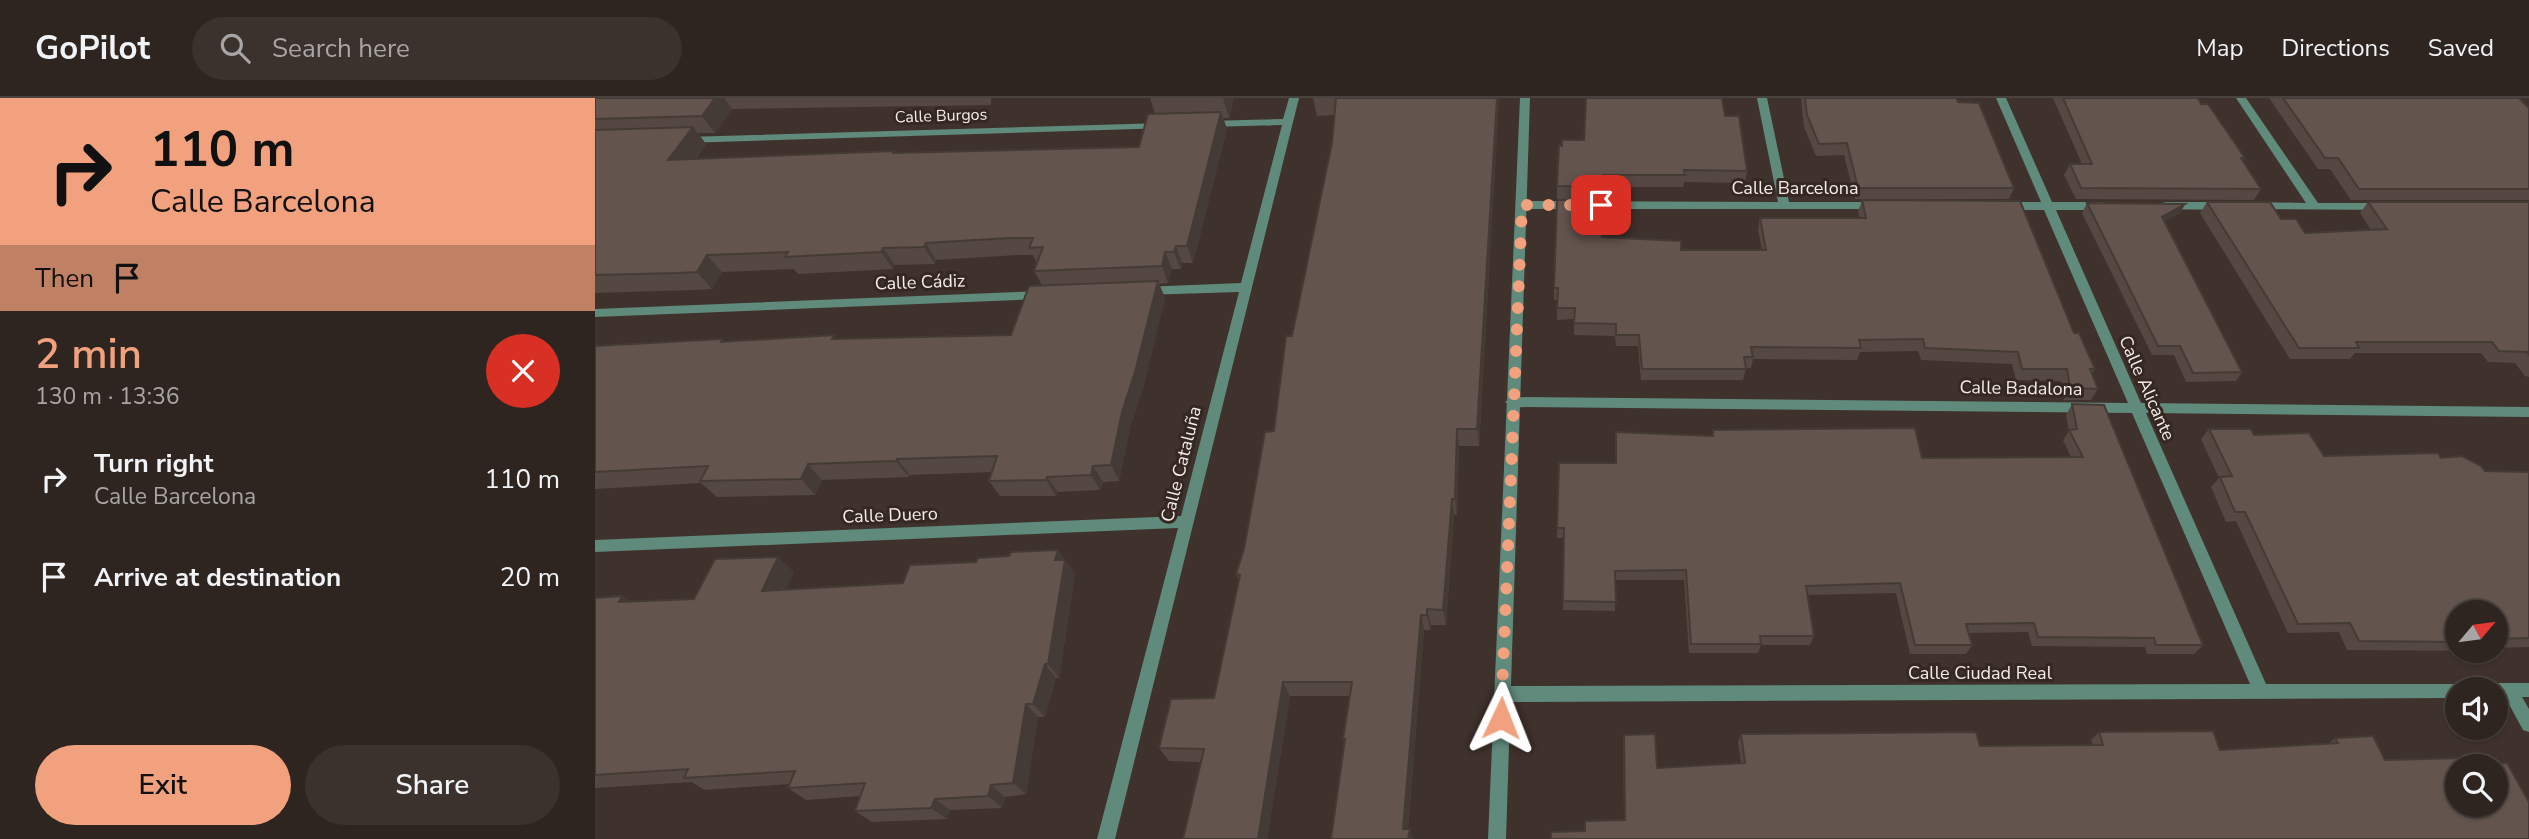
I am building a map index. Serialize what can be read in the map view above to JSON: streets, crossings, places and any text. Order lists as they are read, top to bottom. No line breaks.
{"streets":{"street":["Calle Burgos","Calle Barcelona","Calle Cádiz","Calle Badalona","Calle Alicante","Calle Cataluña","Calle Duero","Calle Ciudad Real"]},"crossings":[["Calle Badalona","Calle Alicante"],["Calle Alicante","Calle Ciudad Real"],["Calle Cataluña","Calle Duero"]],"north":"top right","page":{"header":"GoPilot","search":"Search here","nav":["Map","Directions","Saved"],"turn":["110 m","Calle Barcelona"],"then":"Then","heading":["2 min","130 m · 13:36"],"list":[{"name":"Turn right","note":"Calle Barcelona","value":"110 m"},{"name":"Arrive at destination","value":"20 m"}],"buttons":["Exit","Share"]}}
